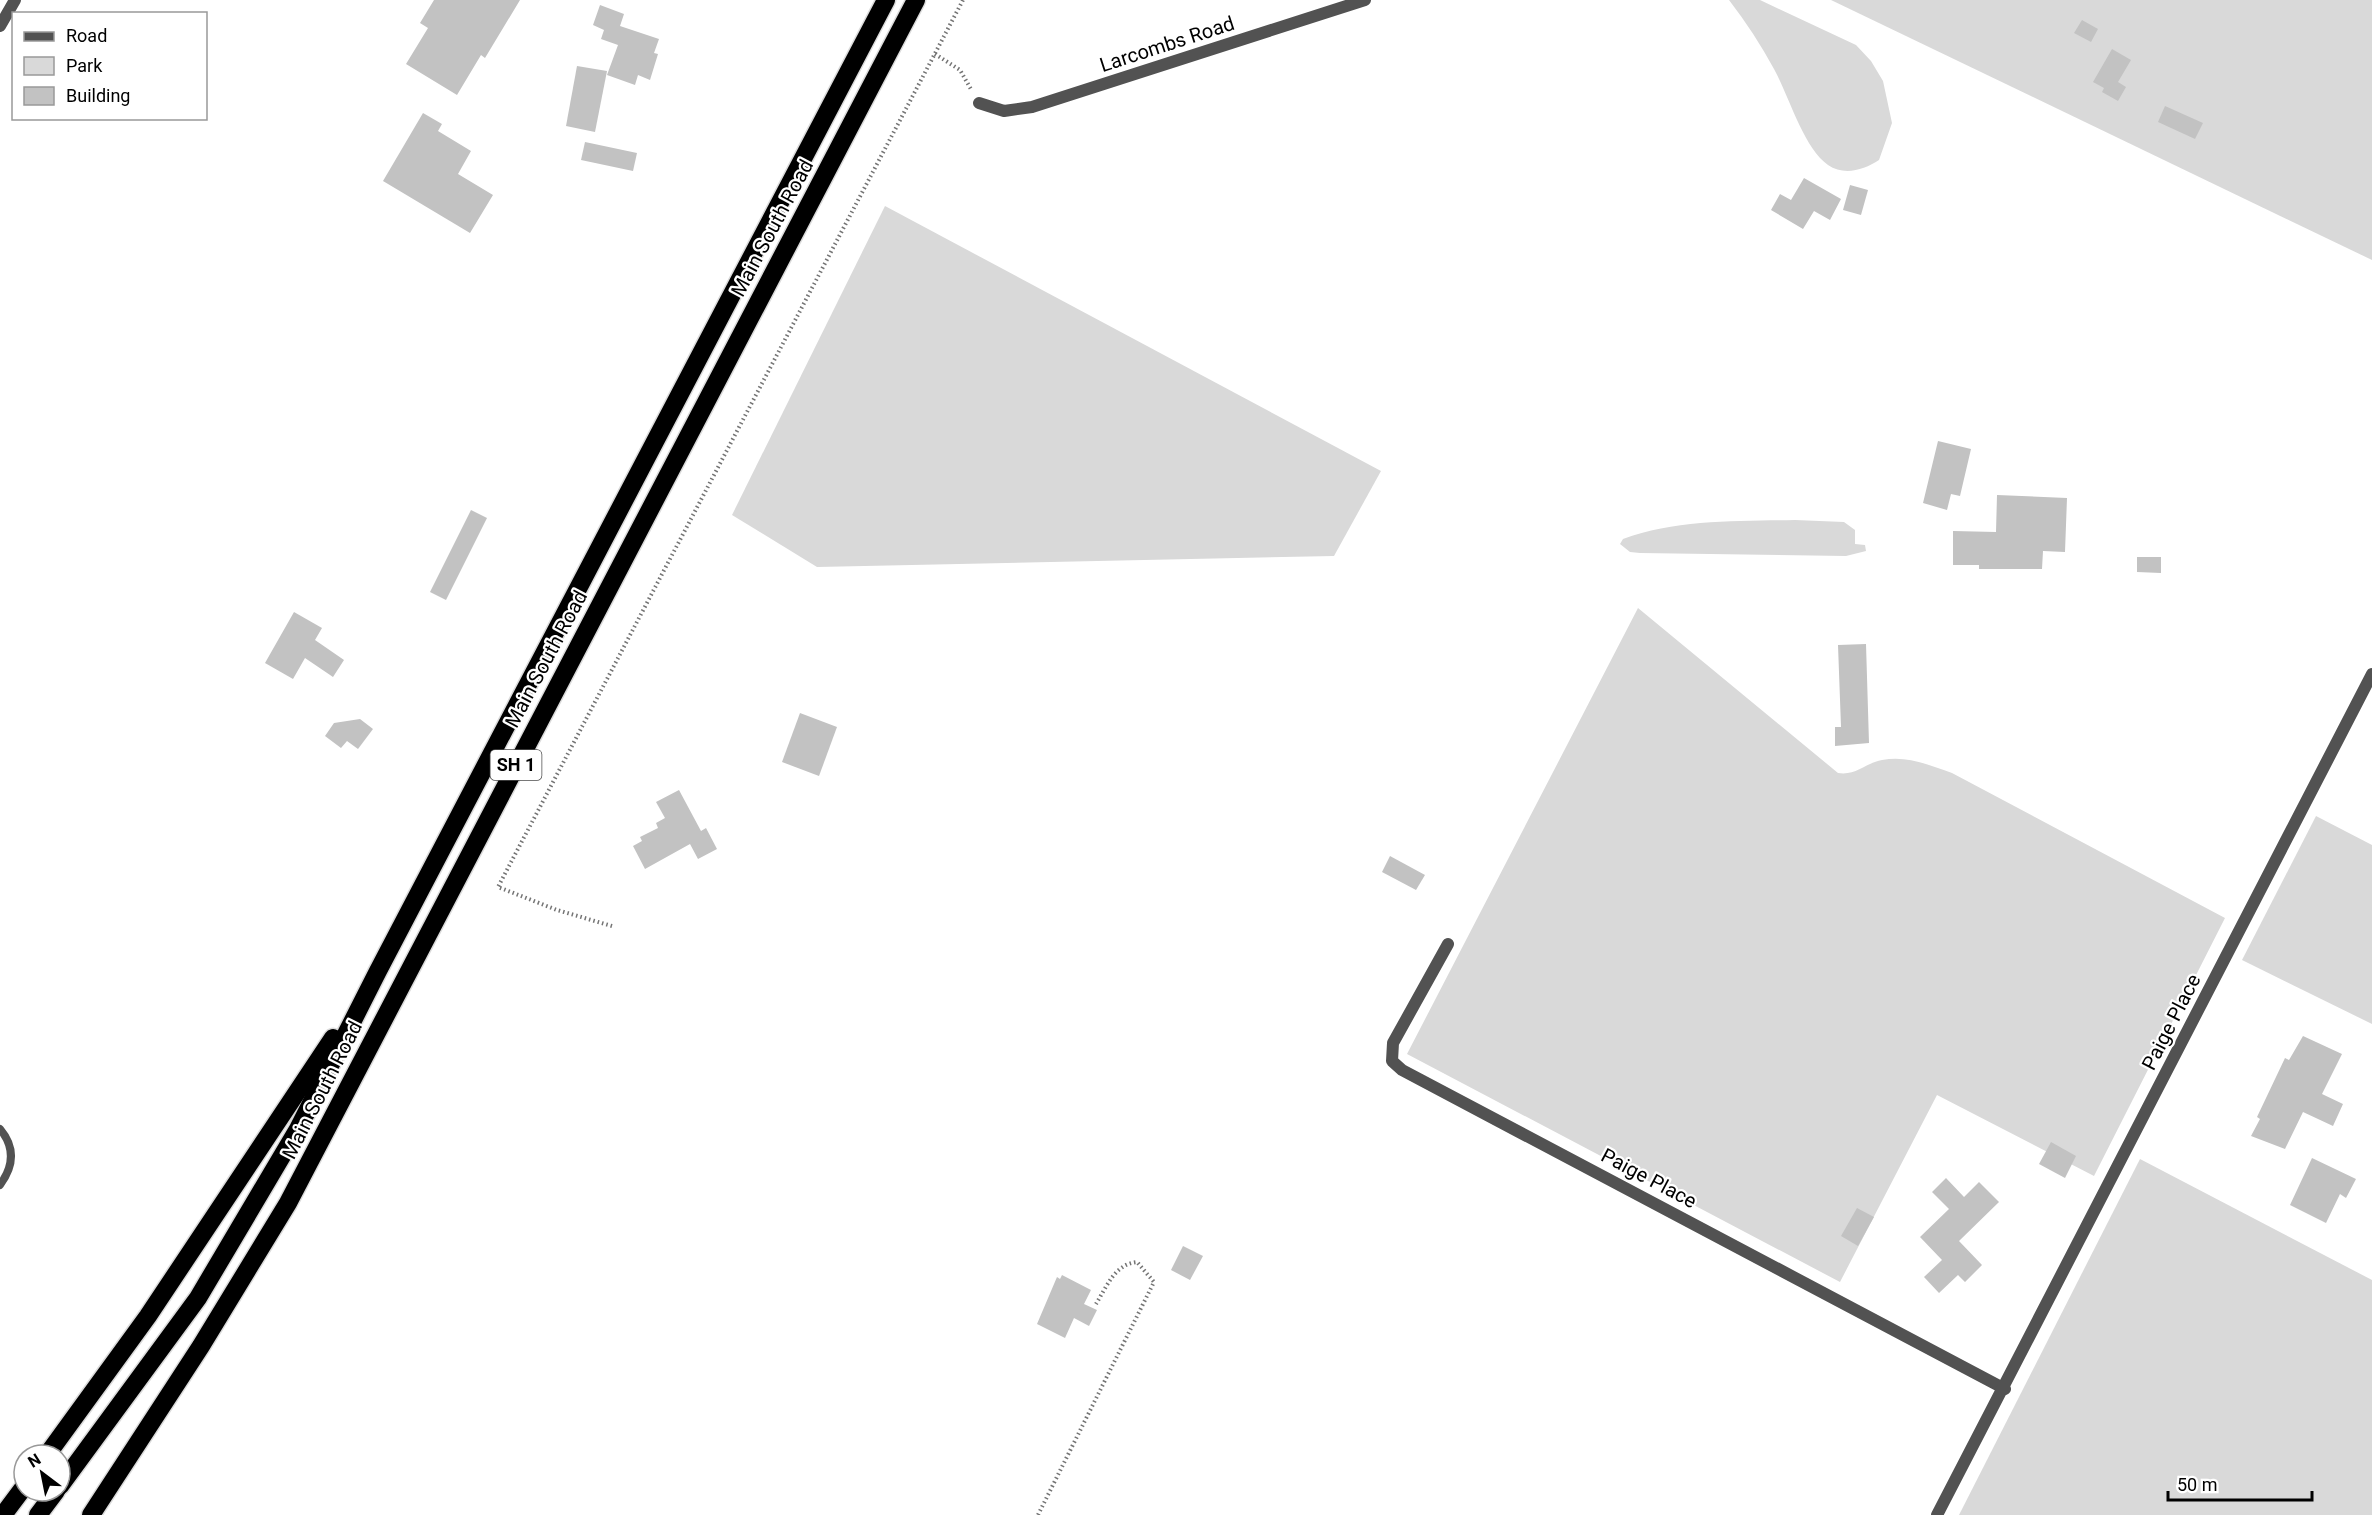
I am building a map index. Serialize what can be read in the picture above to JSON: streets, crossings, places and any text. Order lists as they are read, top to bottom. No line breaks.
{"streets":{"highway":["Main South Road","SH 1"],"street":["Larcombs Road","Paige Place"]},"legend":["Road","Park","Building"],"scale_bar":"50 m","north":"top left"}
